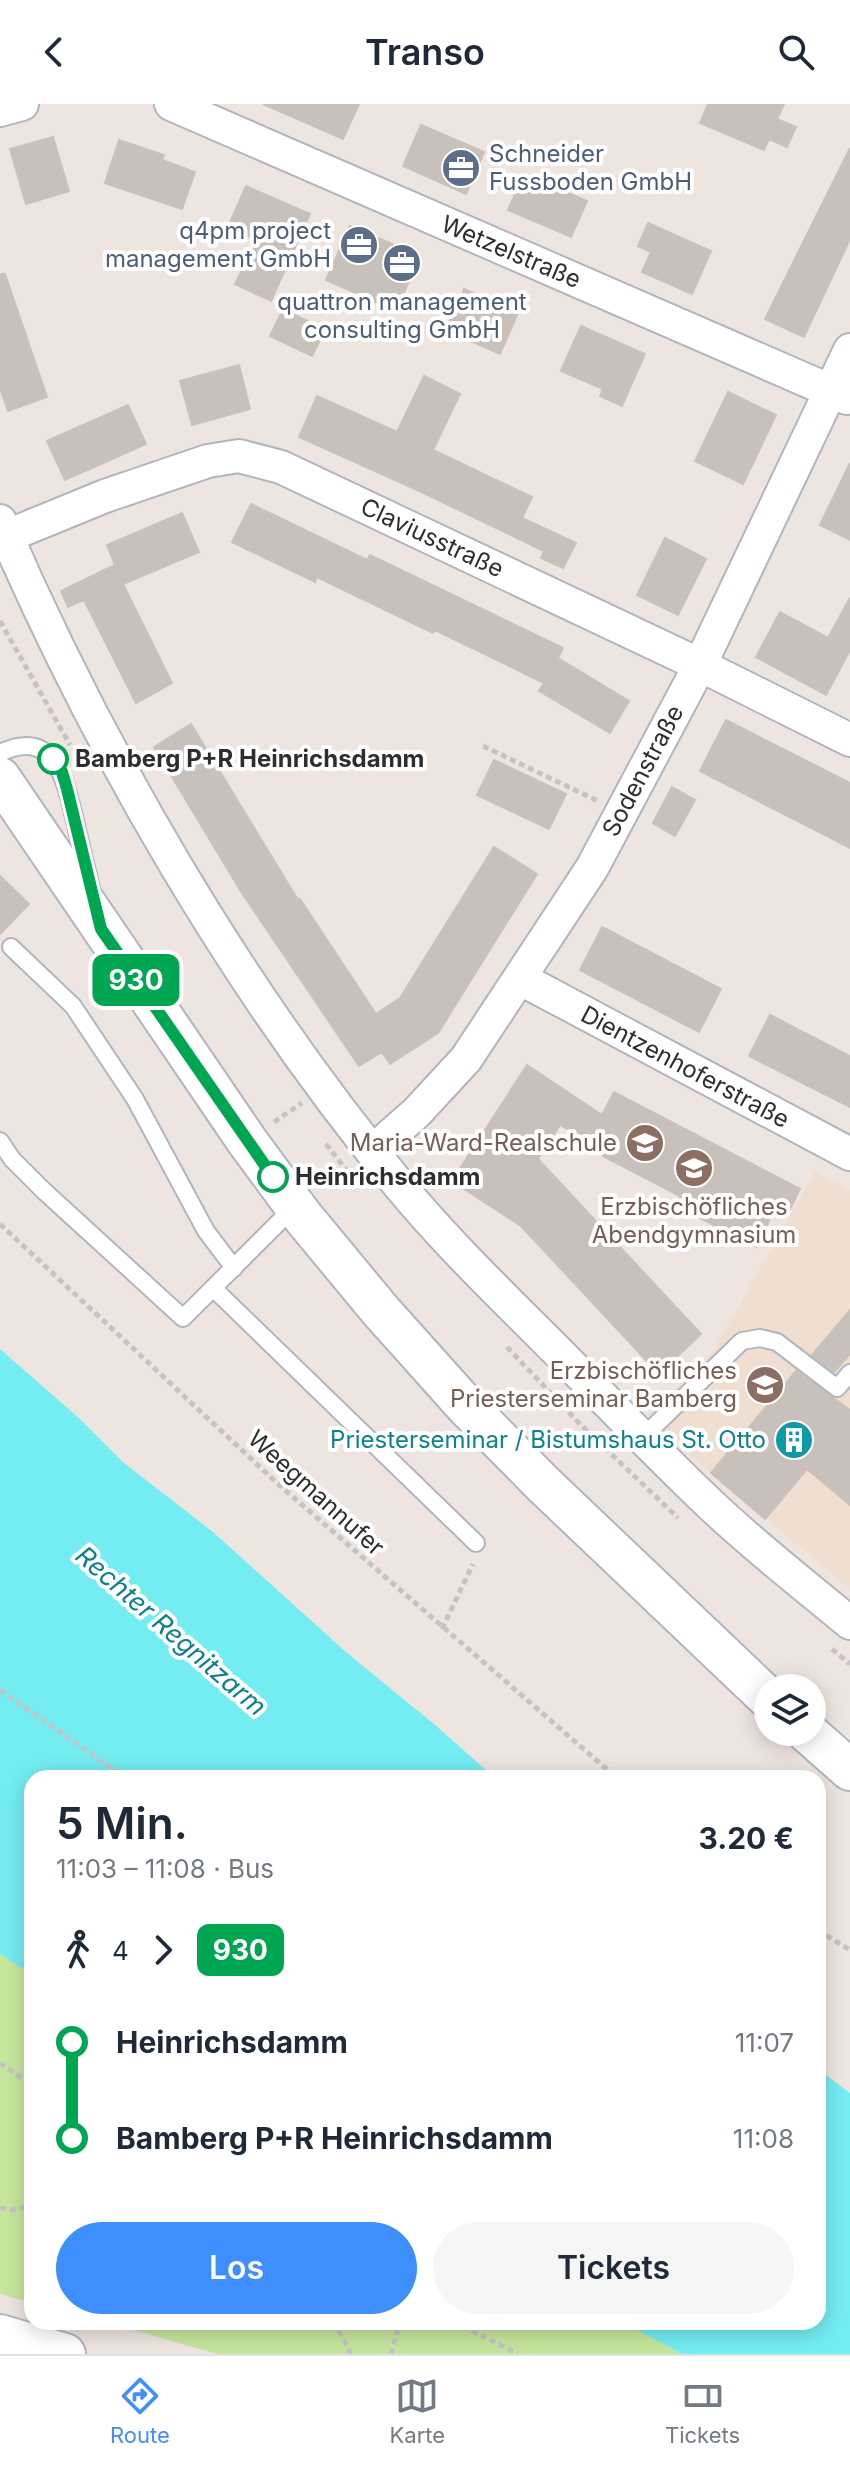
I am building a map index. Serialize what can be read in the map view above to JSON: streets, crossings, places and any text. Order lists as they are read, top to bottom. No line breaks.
{"streets":{"street":["Wetzelstraße","Claviusstraße","Sodenstraße","Dientzenhoferstraße"],"path":["Weegmannufer"]},"crossings":[["Wetzelstraße","Sodenstraße"],["Claviusstraße","Sodenstraße"],["Sodenstraße","Dientzenhoferstraße"]],"water":["Rechter Regnitzarm"],"places":{"office":["Schneider Fussboden GmbH","q4pm project management GmbH","quattron management consulting GmbH"],"other":["Bamberg P+R Heinrichsdamm","Heinrichsdamm"],"school or university":["Maria-Ward-Realschule","Erzbischöfliches Abendgymnasium","Erzbischöfliches Priesterseminar Bamberg"],"building":["Priesterseminar / Bistumshaus St. Otto"]},"lines":["bus line 930"],"page":{"header":"Transo","on_map":"930","heading":["5 Min.","11:03 – 11:08 · Bus","3.20 €"],"legs":["4","930"],"list":[{"name":"Heinrichsdamm","value":"11:07"},{"name":"Bamberg P+R Heinrichsdamm","value":"11:08"}],"buttons":["Los","Tickets"],"tabs":["Route","Karte","Tickets"]}}
